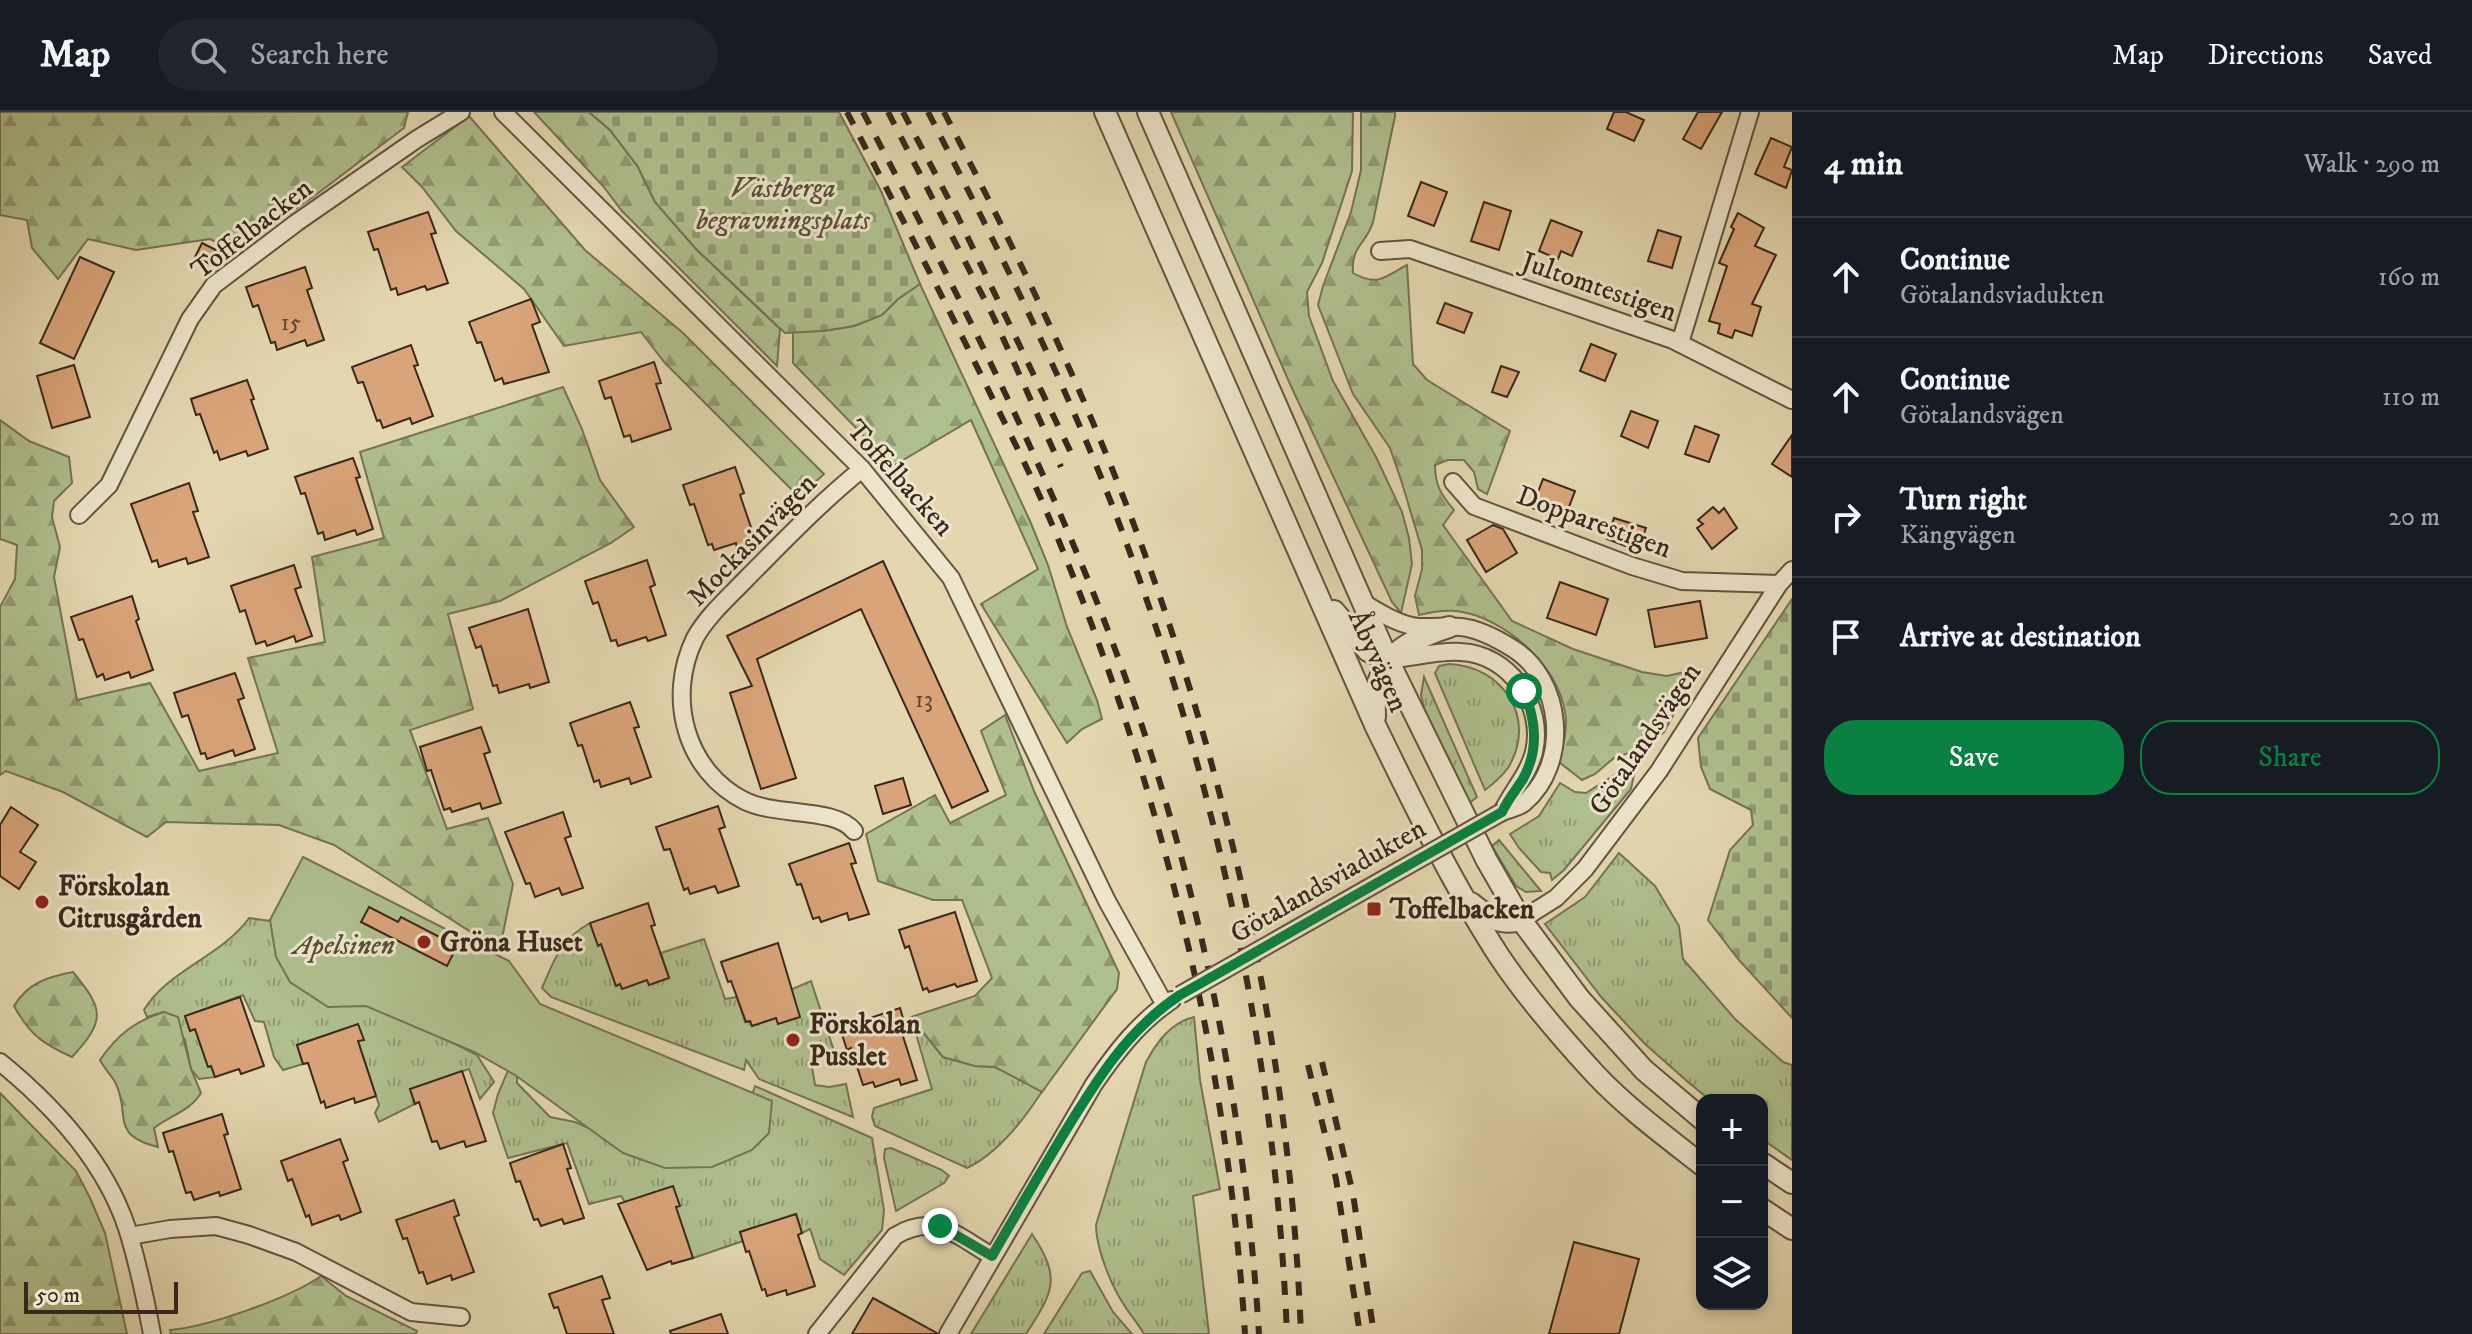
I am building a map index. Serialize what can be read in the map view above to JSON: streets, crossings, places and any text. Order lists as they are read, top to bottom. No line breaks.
{"streets":{"street":["Toffelbacken","Jultomtestigen","Dopparestigen","Mockasinvägen","Åbyvägen","Götalandsvägen","Götalandsviadukten"]},"crossings":[["Toffelbacken","Mockasinvägen"],["Toffelbacken","Götalandsviadukten"],["Dopparestigen","Götalandsvägen"],["Åbyvägen","Götalandsvägen"],["Åbyvägen","Götalandsviadukten"]],"parks":["Västberga begravningsplats","Apelsinen"],"places":{"other":["Förskolan Citrusgården","Gröna Huset","Förskolan Pusslet"],"transit":["Toffelbacken"]},"house_numbers":["15","13"],"scale_bar":"50 m","page":{"header":"Map","search":"Search here","nav":["Map","Directions","Saved"],"heading":["4 min","Walk · 290 m"],"list":[["Continue","Götalandsviadukten","160 m"],["Continue","Götalandsvägen","110 m"],["Turn right","Kängvägen","20 m"],"Arrive at destination"],"buttons":["Save","Share"],"map_buttons":["+","−"],"scale":"50 m"}}
